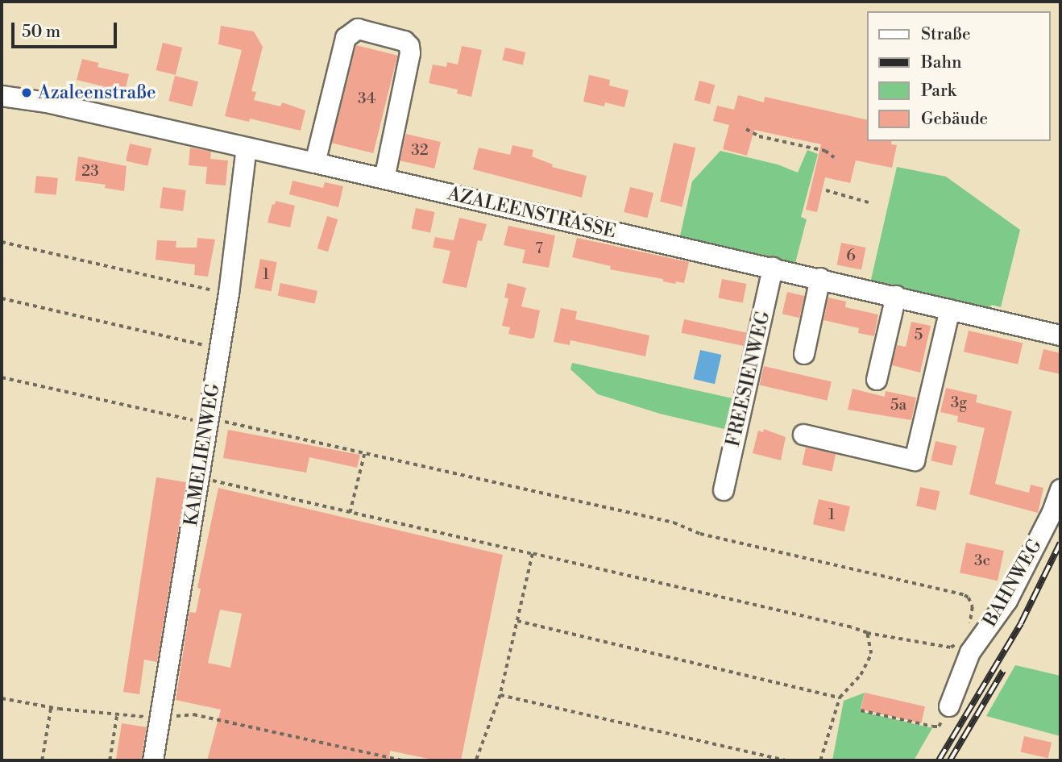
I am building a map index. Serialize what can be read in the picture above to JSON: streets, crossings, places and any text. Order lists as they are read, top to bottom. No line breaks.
{"streets":{"street":["AZALEENSTRASSE","FREESIENWEG","KAMELIENWEG","BAHNWEG"]},"crossings":[["AZALEENSTRASSE","FREESIENWEG"],["AZALEENSTRASSE","KAMELIENWEG"]],"places":["Azaleenstraße"],"house_numbers":["34","32","23","7","6","1","5","3g","5a","1","3c"],"legend":["Straße","Bahn","Park","Gebäude"],"scale_bar":"50 m"}
